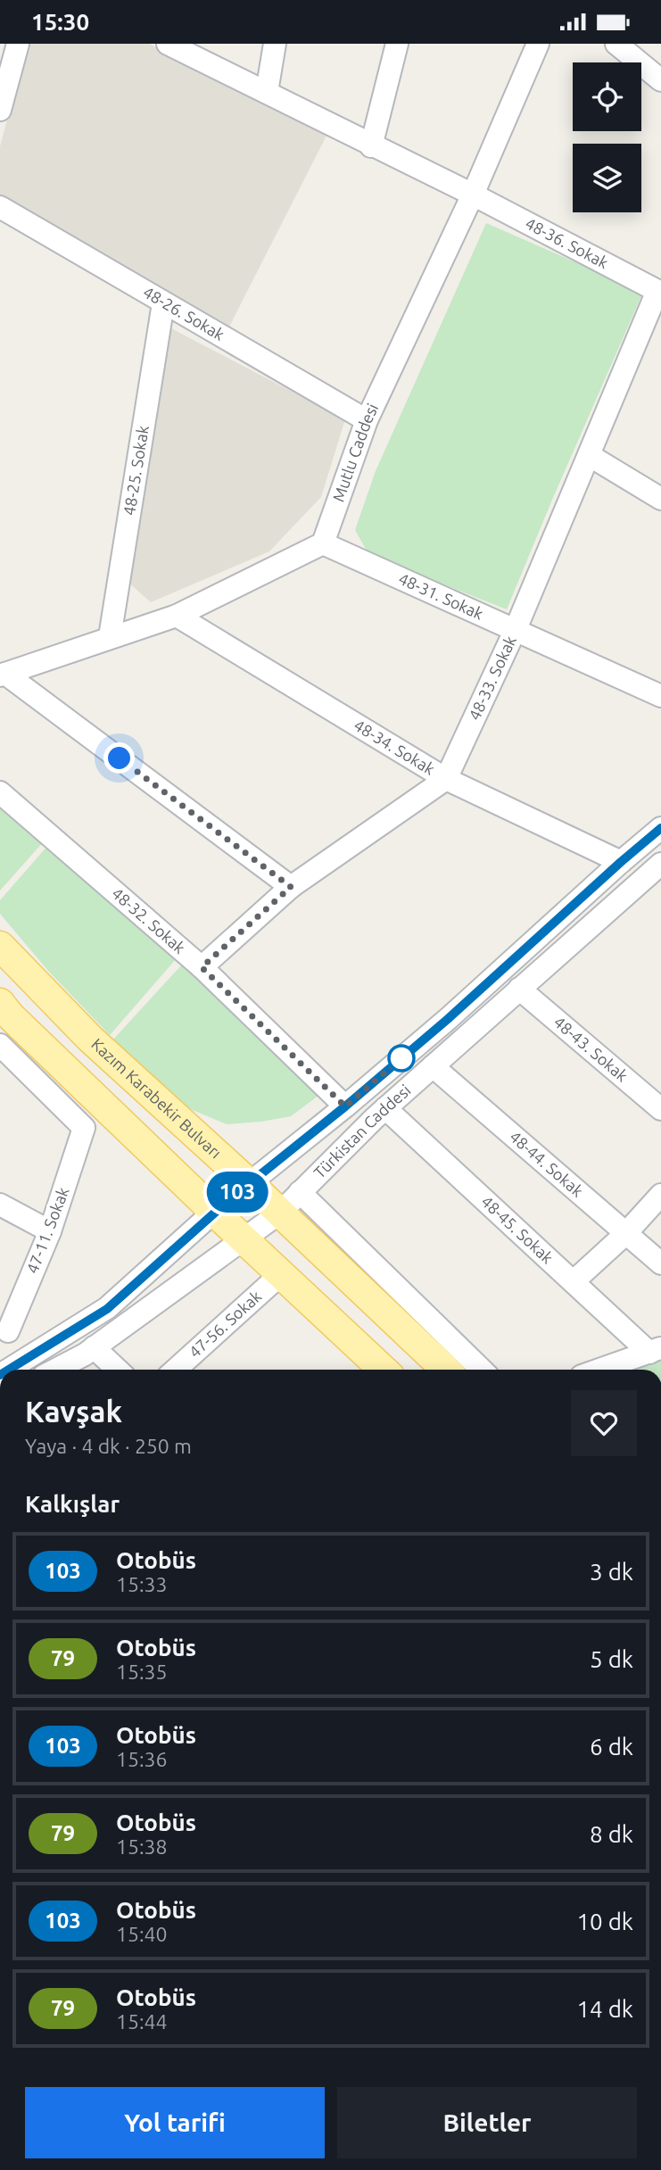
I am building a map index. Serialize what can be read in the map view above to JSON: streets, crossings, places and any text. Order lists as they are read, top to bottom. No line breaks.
{"streets":{"main road":["Kazım Karabekir Bulvarı"],"street":["48-36. Sokak","48-26. Sokak","Mutlu Caddesi","48-25. Sokak","48-31. Sokak","48-33. Sokak","48-34. Sokak","48-32. Sokak","48-43. Sokak","Türkistan Caddesi","48-44. Sokak","48-45. Sokak","47-11. Sokak","47-56. Sokak"]},"crossings":[["48-36. Sokak","Mutlu Caddesi"],["48-36. Sokak","48-33. Sokak"],["48-26. Sokak","Mutlu Caddesi"],["48-26. Sokak","48-25. Sokak"],["Mutlu Caddesi","48-31. Sokak"],["48-31. Sokak","48-33. Sokak"],["48-33. Sokak","48-34. Sokak"],["48-34. Sokak","Türkistan Caddesi"],["48-32. Sokak","Türkistan Caddesi"],["48-43. Sokak","Türkistan Caddesi"],["Kazım Karabekir Bulvarı","Türkistan Caddesi"],["Türkistan Caddesi","48-44. Sokak"],["Türkistan Caddesi","48-45. Sokak"]],"lines":["bus line 103"],"page":{"status":"15:30","on_map":"103","heading":[["Kavşak","Yaya · 4 dk · 250 m"],"Kalkışlar"],"list":[{"mark":"103","name":"Otobüs","note":"15:33","value":"3 dk"},{"mark":"79","name":"Otobüs","note":"15:35","value":"5 dk"},{"mark":"103","name":"Otobüs","note":"15:36","value":"6 dk"},{"mark":"79","name":"Otobüs","note":"15:38","value":"8 dk"},{"mark":"103","name":"Otobüs","note":"15:40","value":"10 dk"},{"mark":"79","name":"Otobüs","note":"15:44","value":"14 dk"}],"buttons":["Yol tarifi","Biletler"]}}
